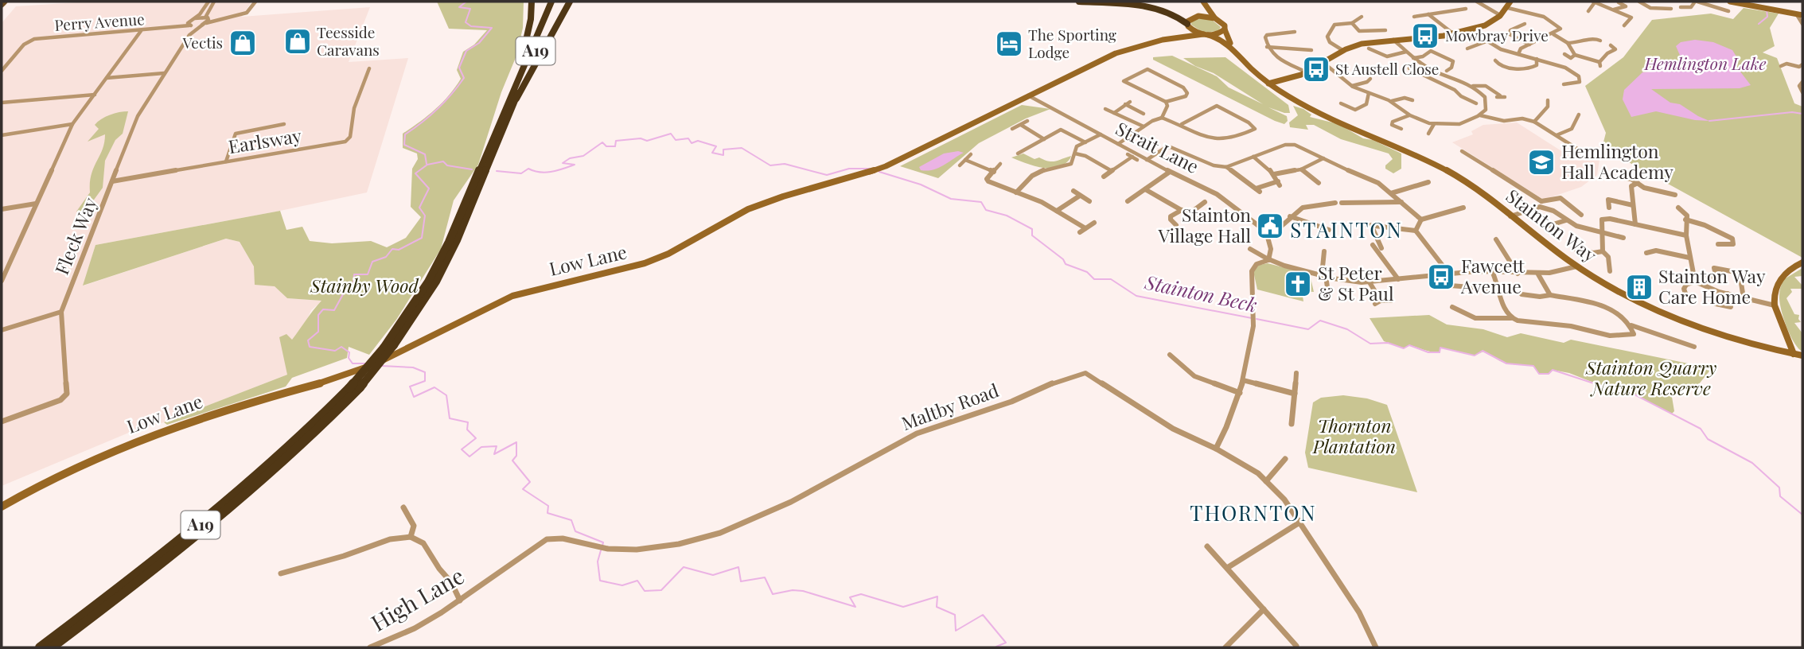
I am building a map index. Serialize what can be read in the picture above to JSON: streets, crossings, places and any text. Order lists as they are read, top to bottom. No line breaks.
{"streets":{"highway":["A19"],"main road":["Stainton Way","Low Lane"],"street":["Perry Avenue","Earlsway","Strait Lane","Fleck Way","Maltby Road","High Lane"]},"crossings":[["Perry Avenue","Fleck Way"],["Earlsway","Fleck Way"],["Strait Lane","Low Lane"],["Stainton Way","Low Lane"],["Maltby Road","High Lane"]],"districts":["STAINTON","THORNTON"],"water":["Hemlington Lake","Stainton Beck"],"parks":["Stainby Wood","Stainton Quarry Nature Reserve","Thornton Plantation"],"places":{"bus stop":["Mowbray Drive","St Austell Close","Fawcett Avenue"],"shop":["Teesside Caravans","Vectis"],"hotel":["The Sporting Lodge"],"school or university":["Hemlington Hall Academy"],"public building":["Stainton Village Hall"],"church":["St Peter & St Paul"],"building":["Stainton Way Care Home"]}}
